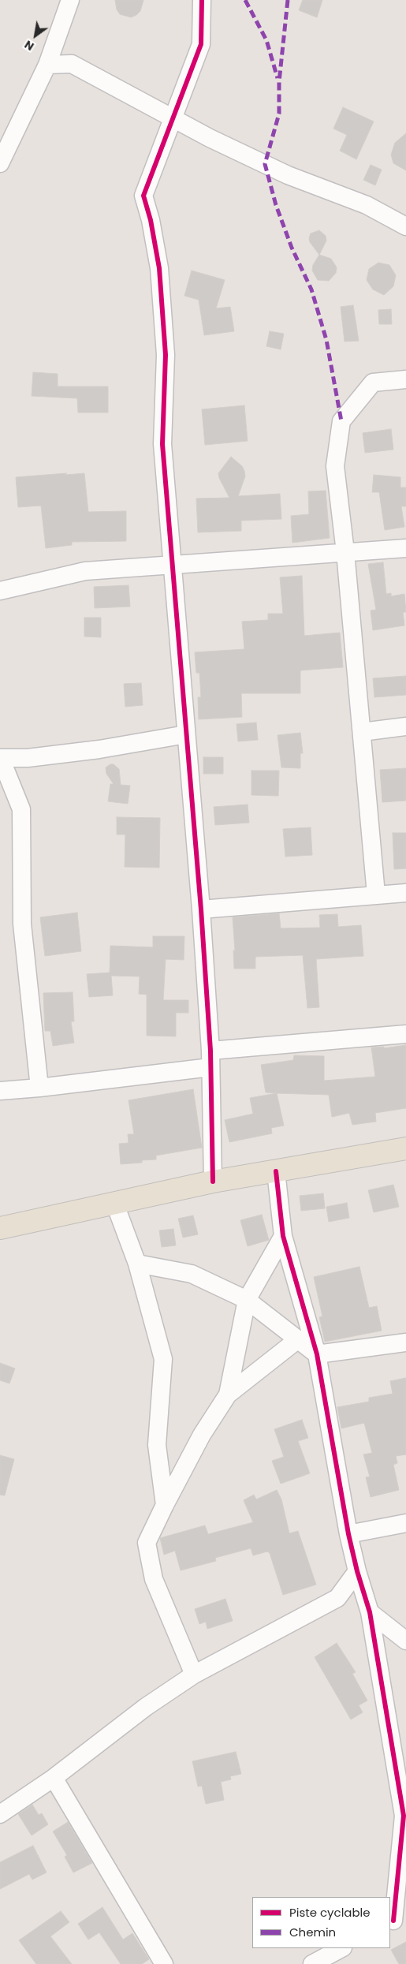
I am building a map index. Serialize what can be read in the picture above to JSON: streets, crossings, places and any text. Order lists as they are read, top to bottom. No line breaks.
{"legend":["Piste cyclable","Chemin"],"north":"bottom left"}
